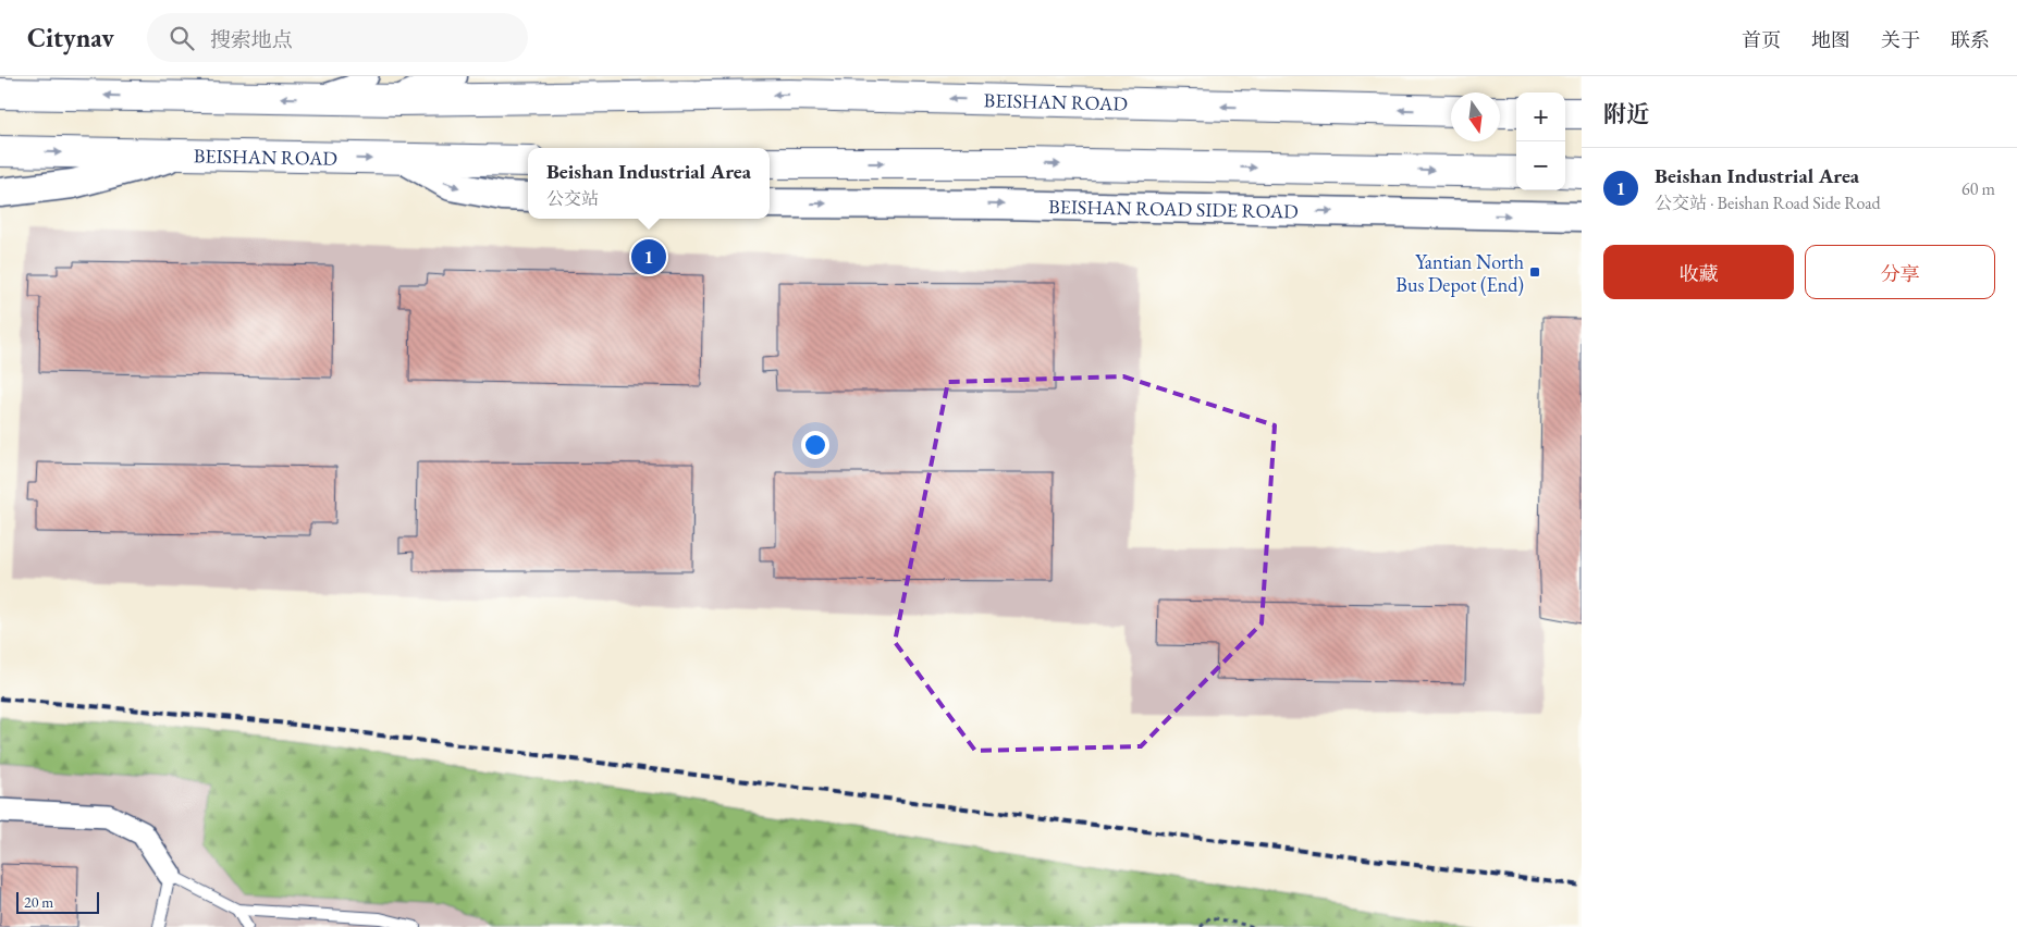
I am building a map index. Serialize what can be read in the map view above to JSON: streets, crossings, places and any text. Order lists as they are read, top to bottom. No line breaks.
{"streets":{"main road":["BEISHAN ROAD"],"street":["BEISHAN ROAD SIDE ROAD"]},"one_way":["BEISHAN ROAD SIDE ROAD"],"places":{"transit":["Yantian North Bus Depot (End)"]},"scale_bar":"20 m","north":"bottom","page":{"header":"Citynav","search":"搜索地点","nav":["首页","地图","关于","联系"],"heading":"附近","map_buttons":["+","−"],"list":[{"mark":"1","name":"Beishan Industrial Area","note":"公交站 · Beishan Road Side Road","value":"60 m"}],"popup":["Beishan Industrial Area","公交站"],"buttons":["收藏","分享"],"pins":"1","scale":"20 m"}}
